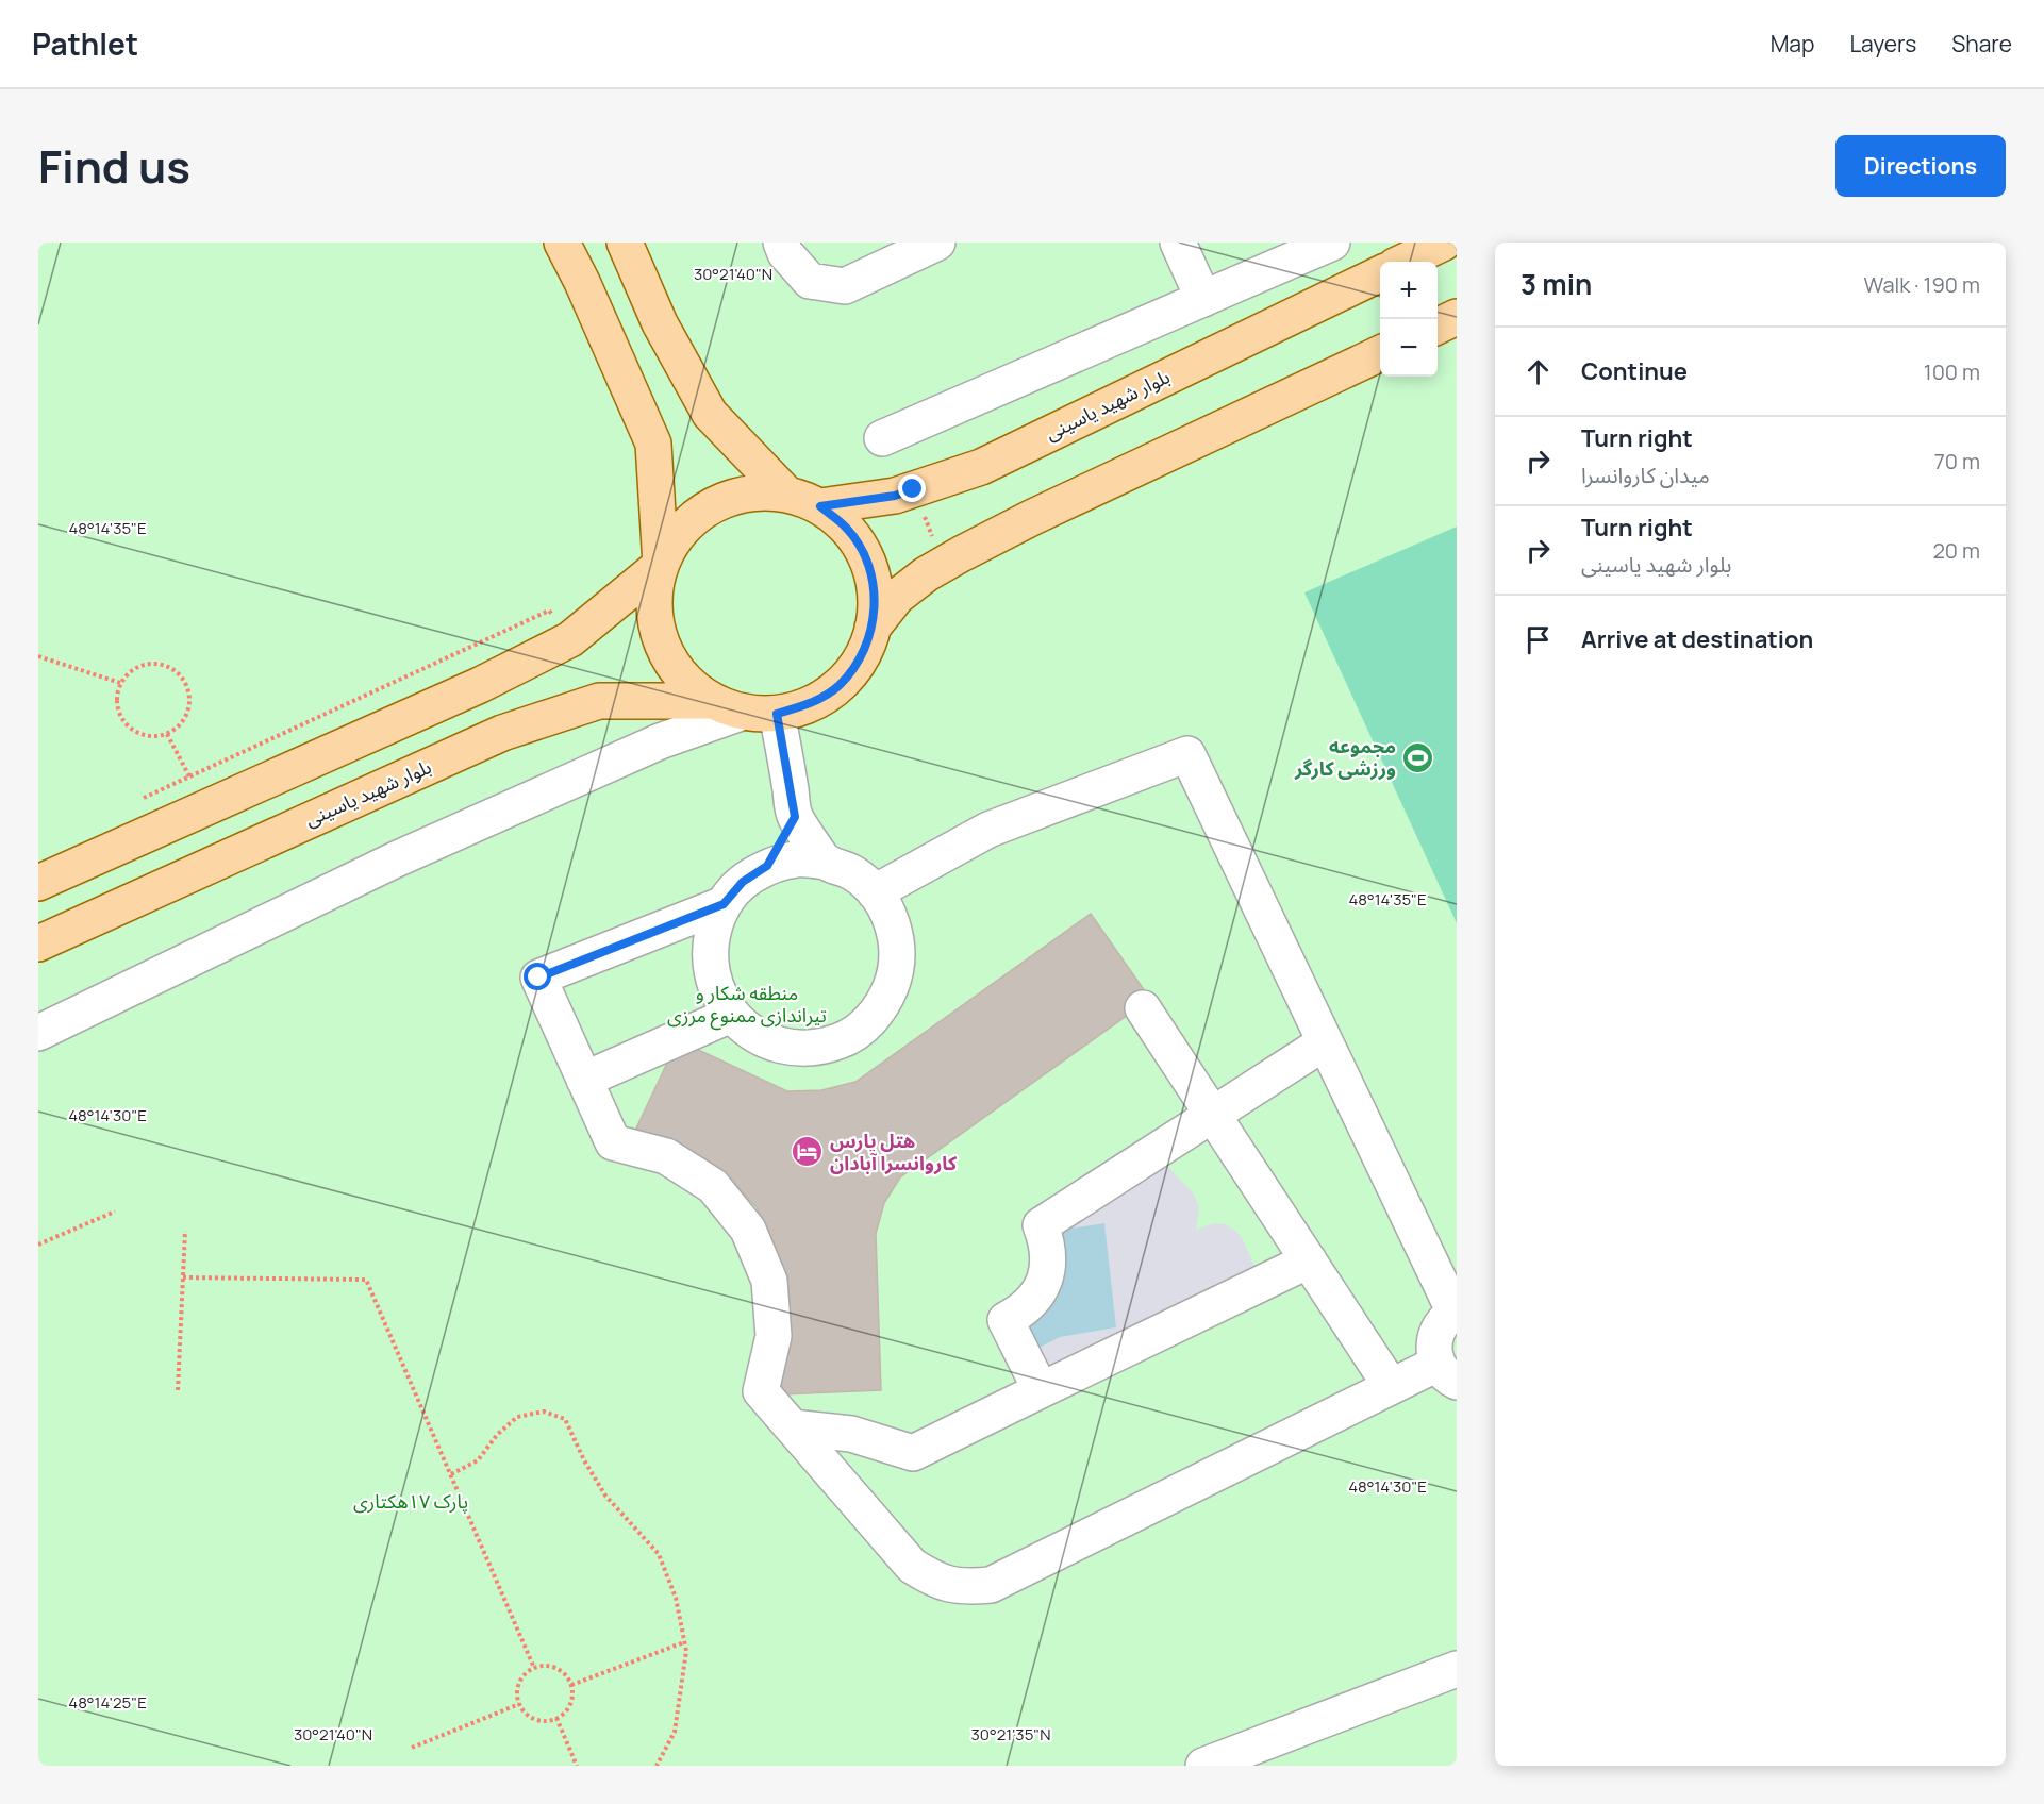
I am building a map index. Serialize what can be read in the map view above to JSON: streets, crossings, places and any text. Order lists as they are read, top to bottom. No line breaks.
{"streets":{"main road":["بلوار شهید یاسینی"]},"parks":["منطقه شکار و تیراندازی ممنوع مرزی","پارک ۱۷هکتاری"],"places":{"sports":["مجموعه ورزشی کارگر"],"hotel":["هتل پارس کاروانسرا آبادان"]},"page":{"header":"Pathlet","nav":["Map","Layers","Share"],"title":"Find us","buttons":"Directions","heading":["3 min","Walk · 190 m"],"map_buttons":["+","−"],"list":[["Continue","100 m"],["Turn right","میدان کاروانسرا","70 m"],["Turn right","بلوار شهید یاسینی","20 m"],"Arrive at destination"]},"coordinates":["30°21'40\"N","48°14'35\"E","48°14'30\"E","48°14'25\"E","30°21'35\"N"]}
